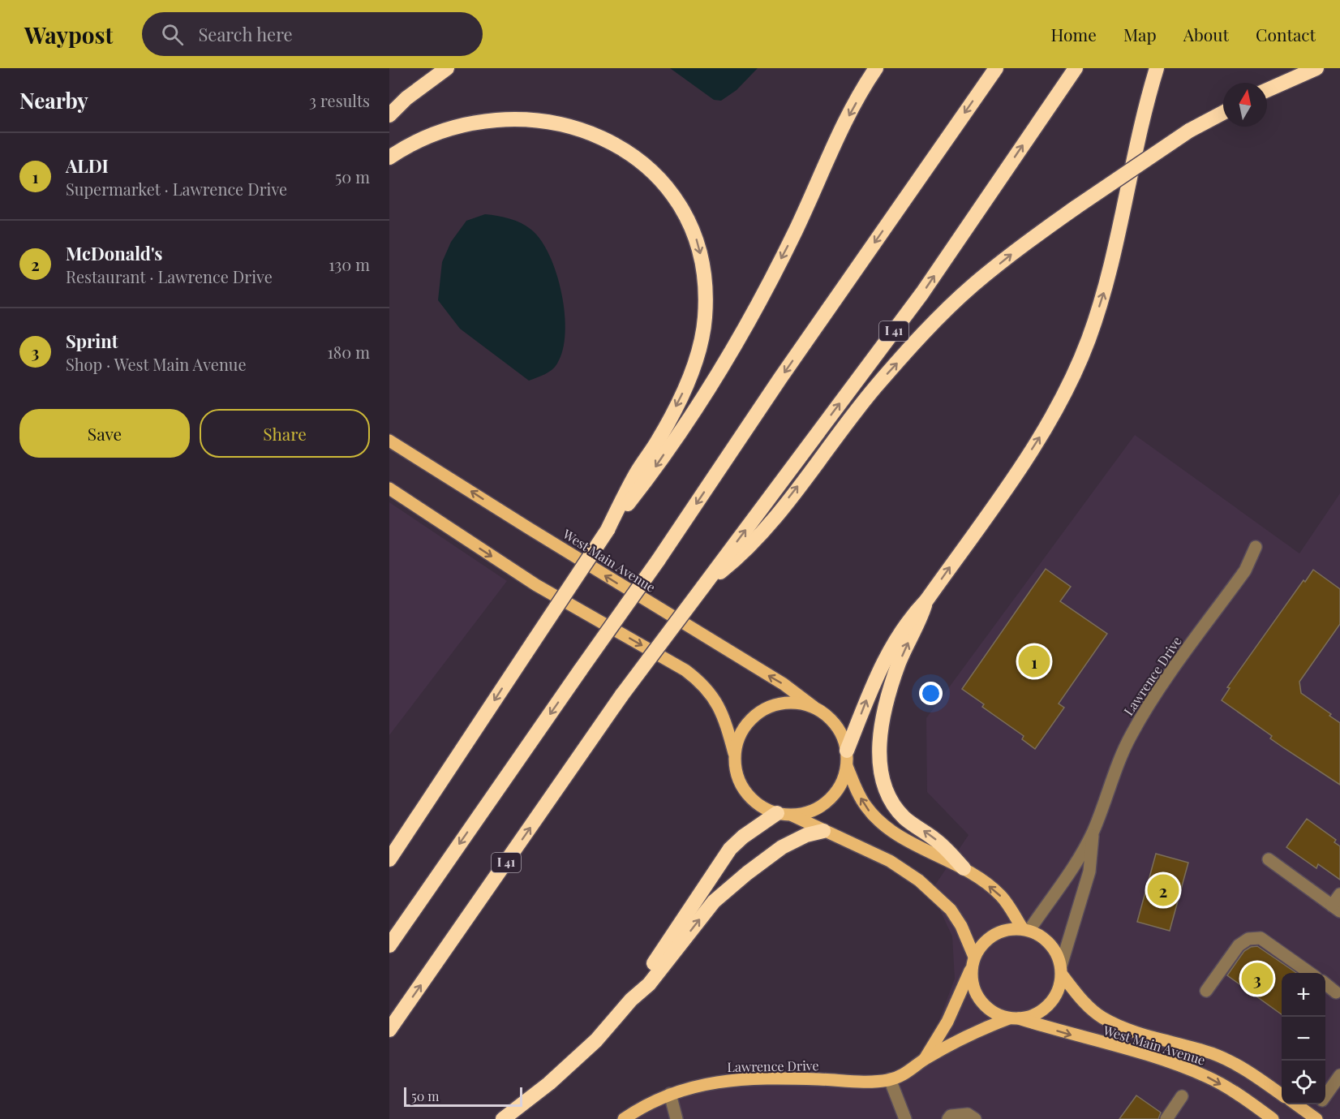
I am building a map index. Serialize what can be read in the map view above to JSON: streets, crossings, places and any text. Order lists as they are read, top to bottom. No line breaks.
{"streets":{"highway":["I 41"],"main road":["West Main Avenue","Lawrence Drive"]},"crossings":[["West Main Avenue","Lawrence Drive"]],"scale_bar":"50 m","north":"top","page":{"header":"Waypost","search":"Search here","nav":["Home","Map","About","Contact"],"heading":["Nearby","3 results"],"list":[{"mark":"1","name":"ALDI","note":"Supermarket · Lawrence Drive","value":"50 m"},{"mark":"2","name":"McDonald's","note":"Restaurant · Lawrence Drive","value":"130 m"},{"mark":"3","name":"Sprint","note":"Shop · West Main Avenue","value":"180 m"}],"buttons":["Save","Share"],"pins":["1","2","3"],"map_buttons":["+","−"],"scale":"50 m"}}
